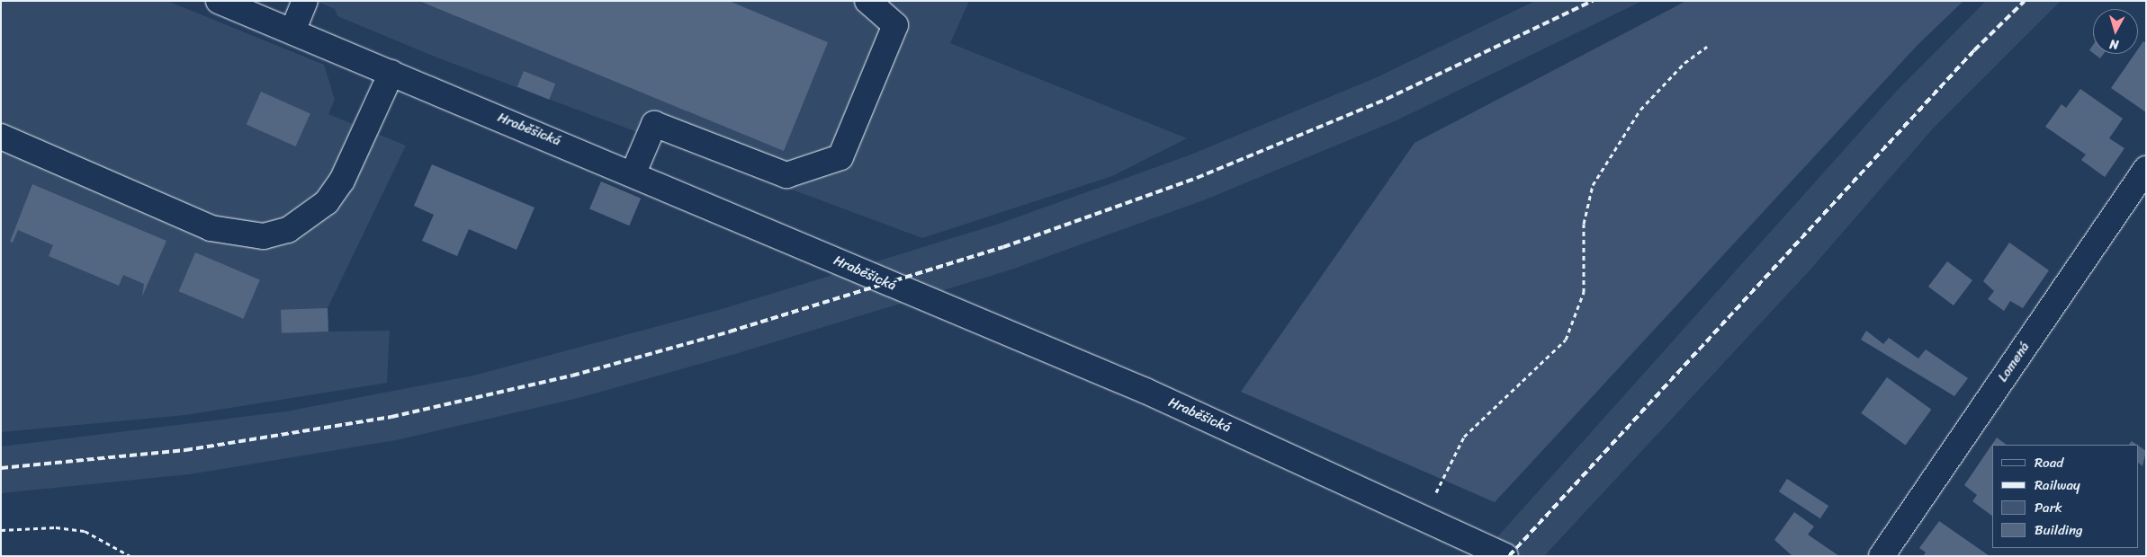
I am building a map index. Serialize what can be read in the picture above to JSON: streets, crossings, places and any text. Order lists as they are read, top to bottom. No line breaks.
{"streets":{"street":["Hraběšická","Lomená"]},"legend":["Road","Railway","Park","Building"],"north":"bottom"}
